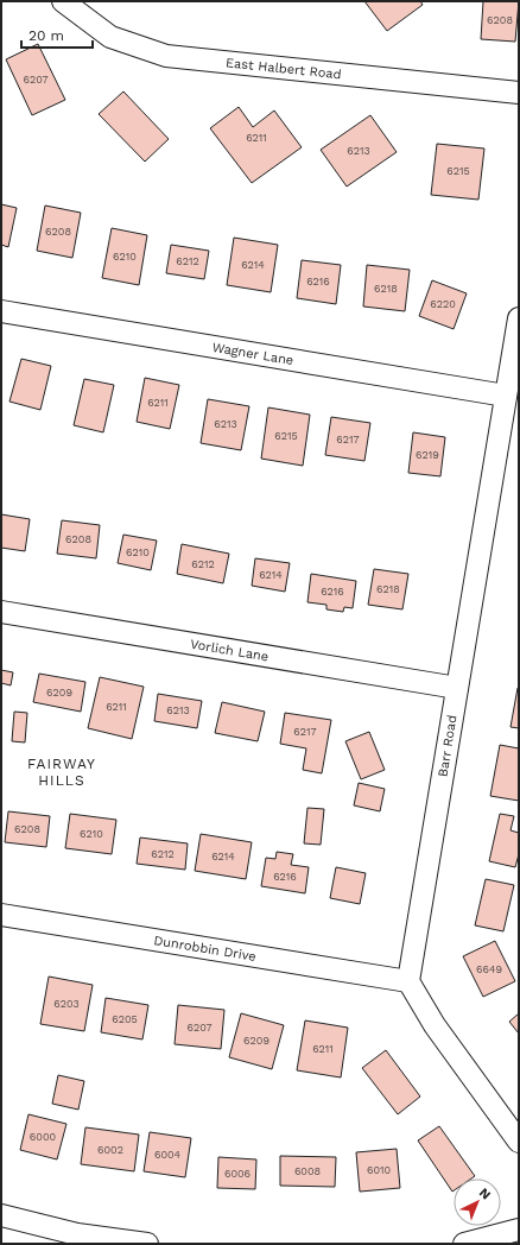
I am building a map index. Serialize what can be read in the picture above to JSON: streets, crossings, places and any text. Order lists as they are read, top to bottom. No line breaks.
{"streets":{"street":["East Halbert Road","Wagner Lane","Vorlich Lane","Barr Road","Dunrobbin Drive"]},"crossings":[["Wagner Lane","Barr Road"],["Vorlich Lane","Barr Road"],["Barr Road","Dunrobbin Drive"]],"districts":["FAIRWAY HILLS"],"house_numbers":["6208","6207","6211","6213","6215","6208","6210","6212","6214","6216","6218","6220","6211","6213","6215","6217","6219","6208","6210","6212","6214","6218","6216","6209","6211","6213","6217","6208","6210","6212","6214","6216","6649","6203","6205","6207","6209","6211","6000","6002","6004","6010","6008","6006"],"scale_bar":"20 m","north":"top right"}
